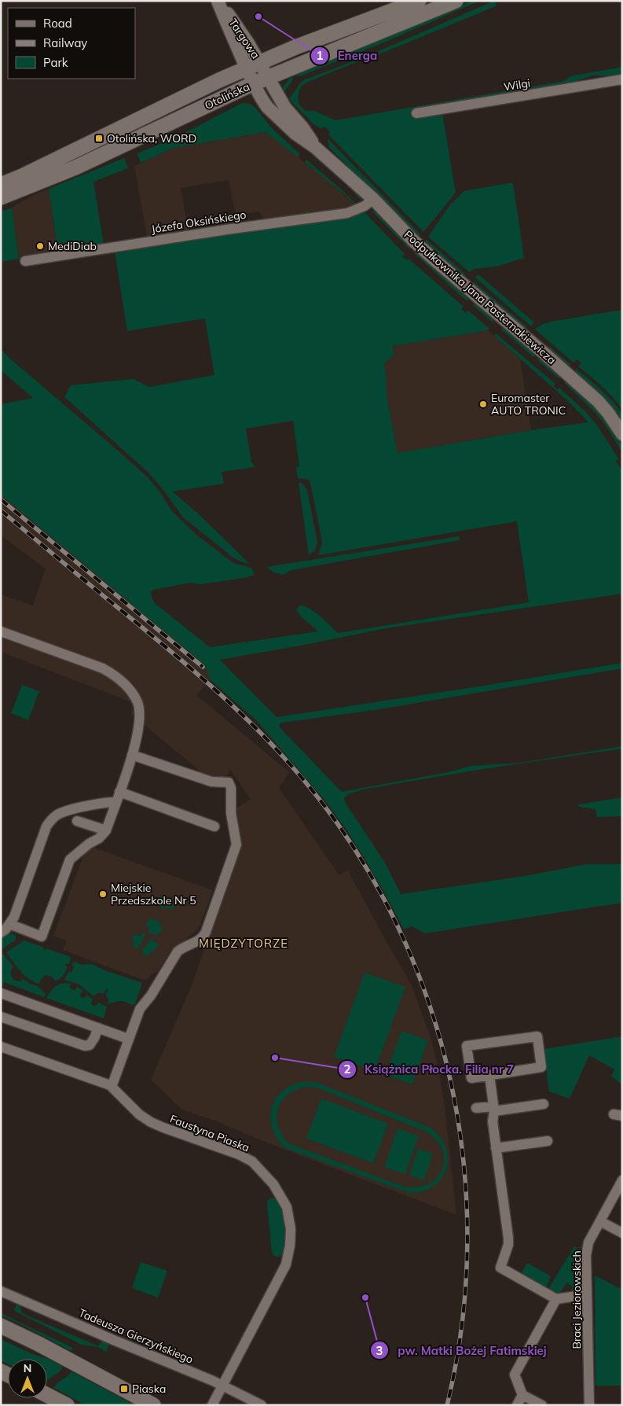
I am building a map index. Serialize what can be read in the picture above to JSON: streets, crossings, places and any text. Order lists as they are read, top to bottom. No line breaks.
{"streets":{"main road":["Otolińska"],"street":["Targowa","Wilgi","Józefa Oksińskiego","Podpułkownika Jana Pasternakiewicza","Faustyna Piaska","Braci Jeziorowskich","Tadeusza Gierzyńskiego"]},"crossings":[["Targowa","Otolińska"],["Targowa","Podpułkownika Jana Pasternakiewicza"],["Otolińska","Podpułkownika Jana Pasternakiewicza"],["Józefa Oksińskiego","Podpułkownika Jana Pasternakiewicza"],["Faustyna Piaska","Tadeusza Gierzyńskiego"]],"districts":["MIĘDZYTORZE"],"places":{"other":["Energa","MediDiab","Euromaster AUTO TRONIC","Miejskie Przedszkole Nr 5","Książnica Płocka. Filia nr 7","pw. Matki Bożej Fatimskiej"],"transit":["Otolińska, WORD","Piaska"]},"legend":["Road","Railway","Park"],"north":"top"}
